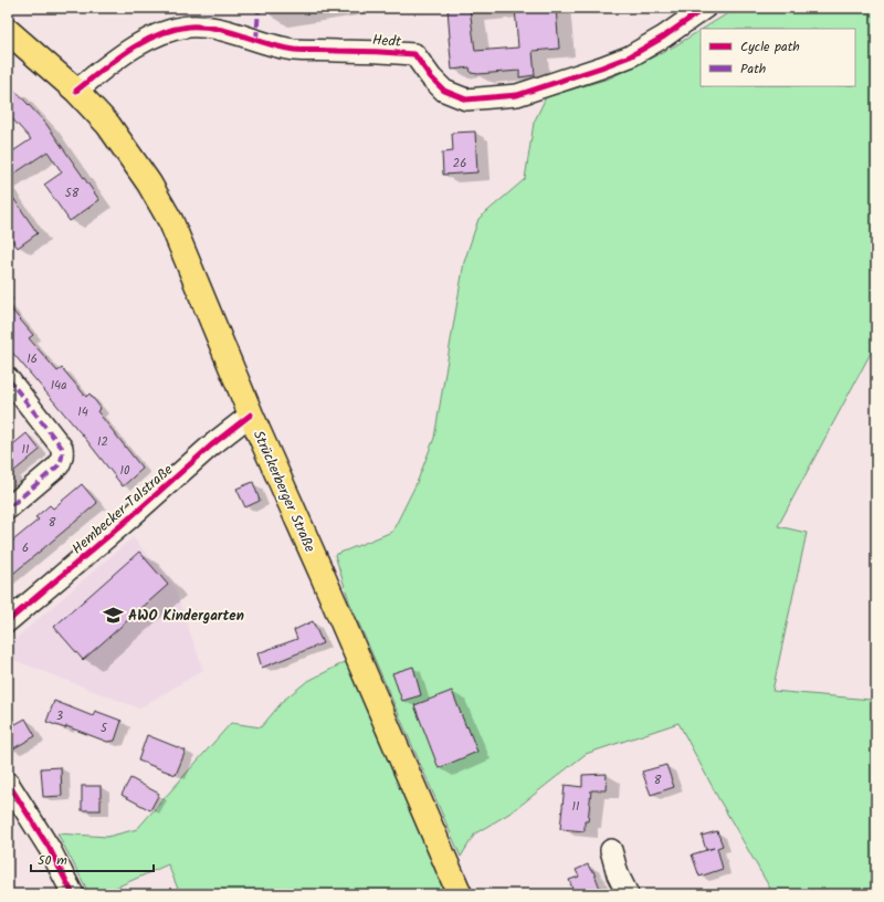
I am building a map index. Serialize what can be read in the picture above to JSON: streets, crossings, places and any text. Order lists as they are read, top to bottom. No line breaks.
{"streets":{"main road":["Strückerberger Straße"],"street":["Hedt","Hembecker Talstraße"]},"crossings":[["Hedt","Strückerberger Straße"],["Strückerberger Straße","Hembecker Talstraße"]],"places":{"school or university":["AWO Kindergarten"]},"house_numbers":["26","58","16","14a","14","12","11","10","8","6","3","5","8","11"],"legend":["Cycle path","Path"],"scale_bar":"50 m"}
